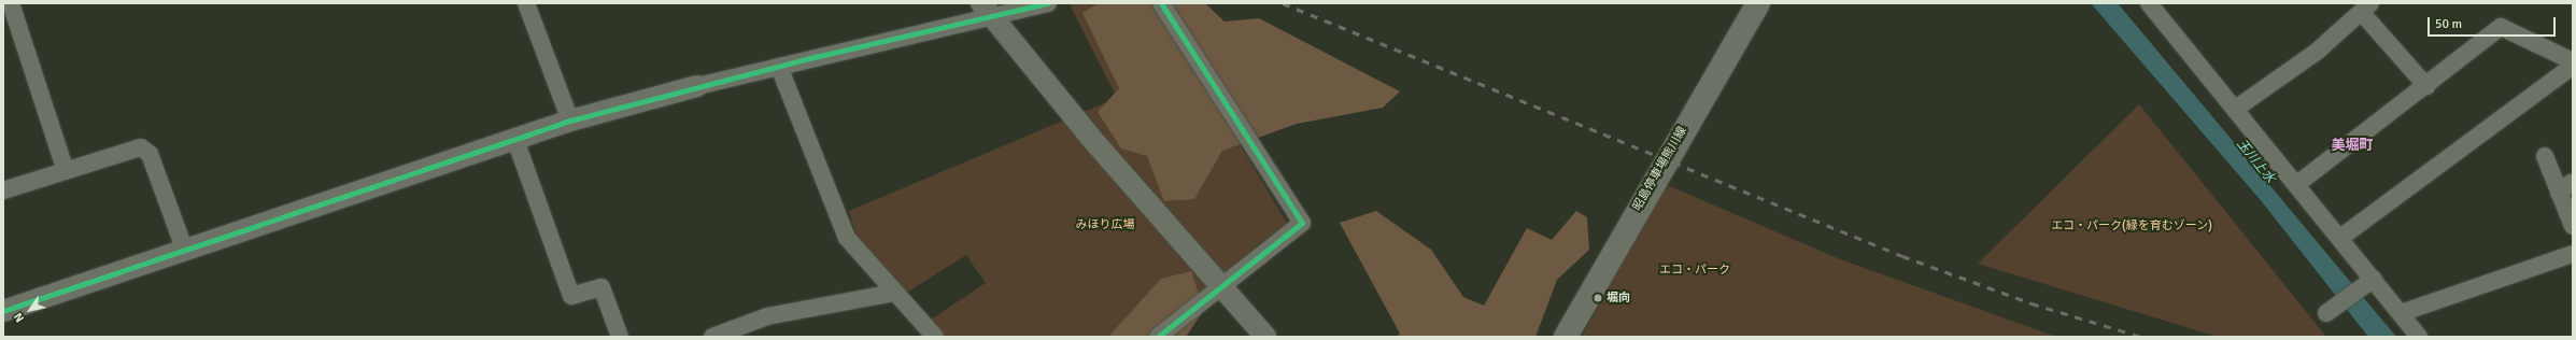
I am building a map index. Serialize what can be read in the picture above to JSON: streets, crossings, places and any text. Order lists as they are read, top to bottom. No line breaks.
{"streets":{"main road":["昭島停車場熊川線"]},"districts":["美堀町"],"water":["玉川上水"],"parks":["みほり広場","エコ・パーク(緑を育むゾーン)","エコ・パーク"],"places":["堀向"],"scale_bar":"50 m","north":"bottom left"}
